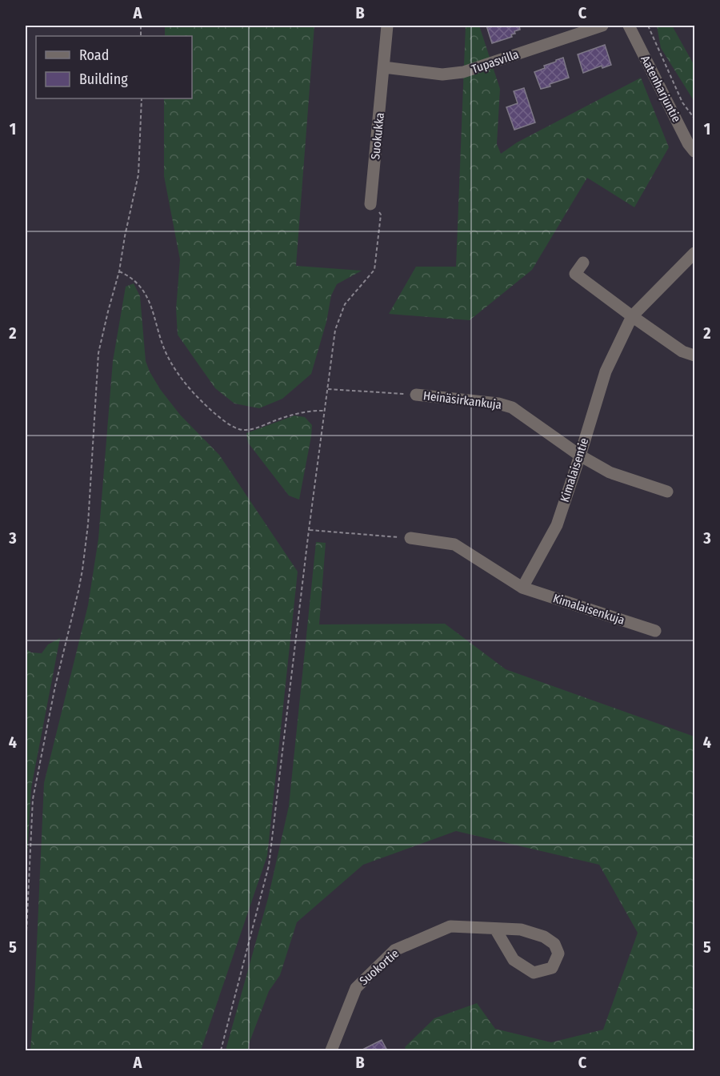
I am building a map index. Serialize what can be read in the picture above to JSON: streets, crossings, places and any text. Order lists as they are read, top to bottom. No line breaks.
{"streets":{"street":["Tupasvilla","Aatenharjuntie","Suokukka","Heinäsirkankuja","Kimalaisentie","Kimalaisenkuja","Suokortie"]},"crossings":[["Tupasvilla","Suokukka"],["Heinäsirkankuja","Kimalaisentie"],["Kimalaisentie","Kimalaisenkuja"]],"legend":["Road","Building"],"grid":{"columns":["A","B","C"],"rows":["1","2","3","4","5"]}}
